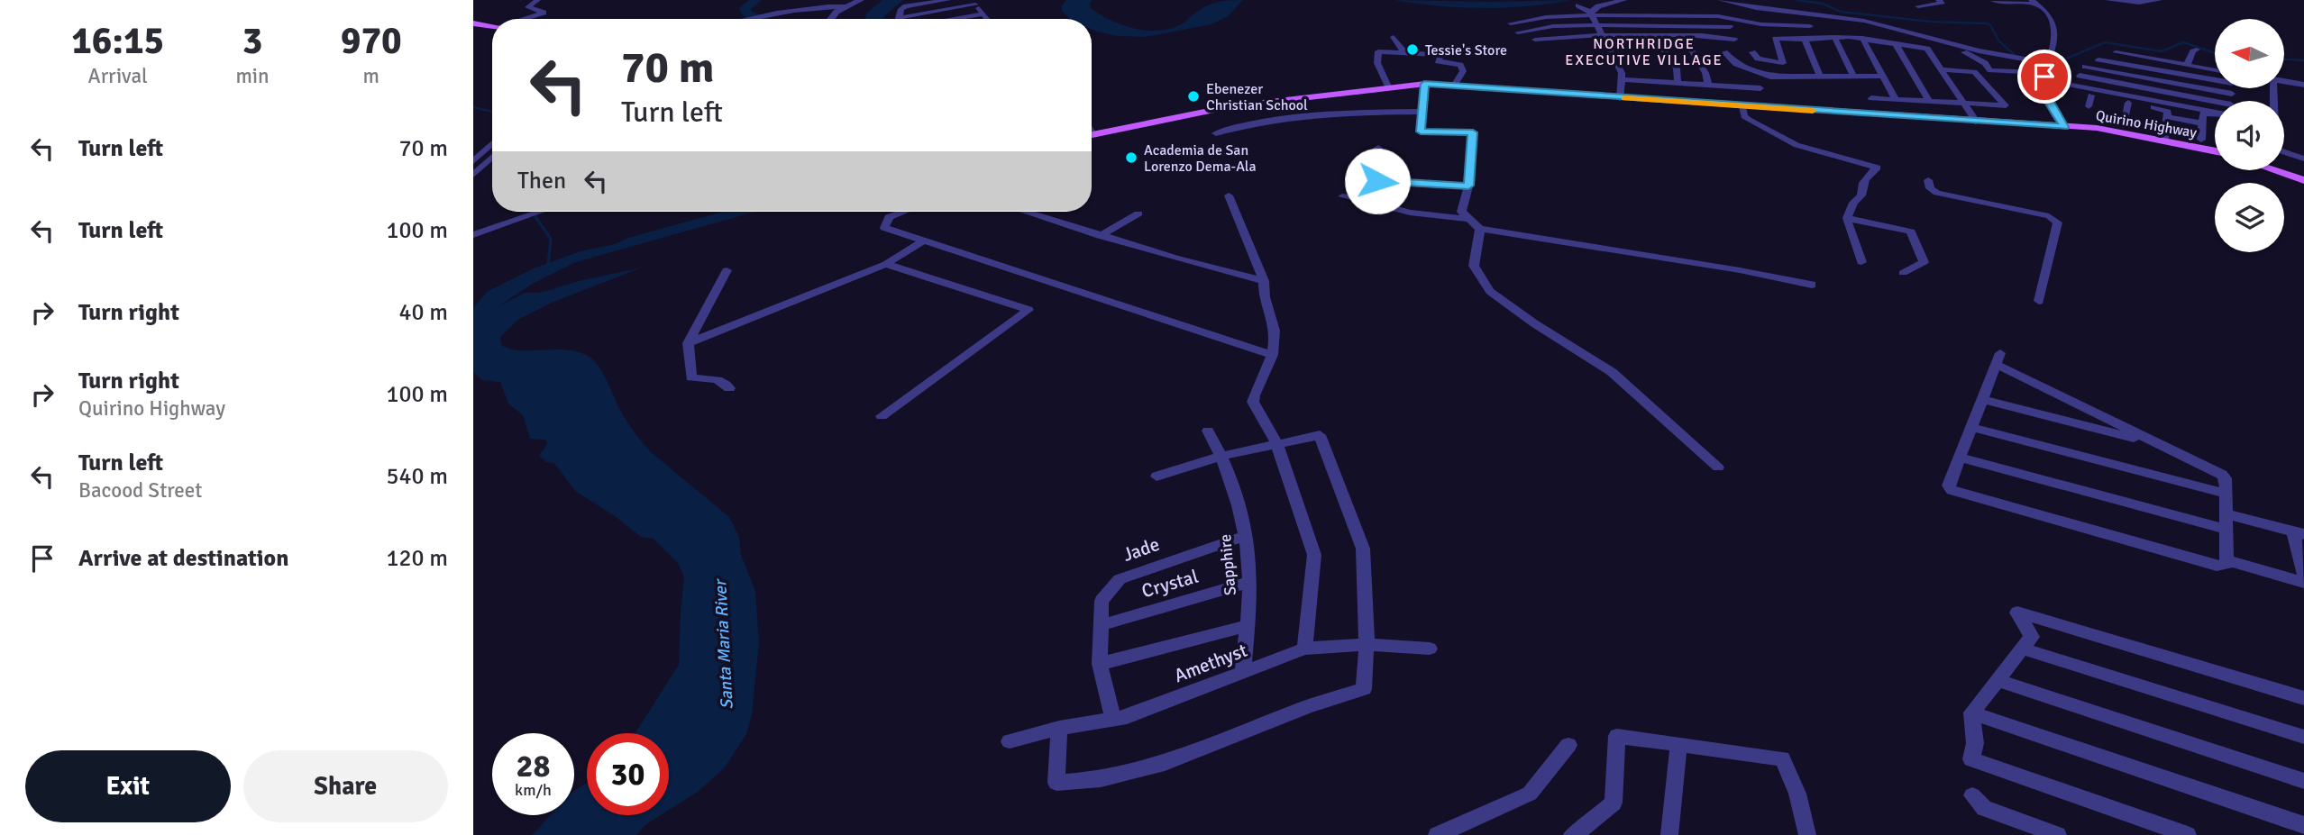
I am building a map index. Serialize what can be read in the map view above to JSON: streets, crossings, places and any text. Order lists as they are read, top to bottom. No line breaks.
{"streets":{"main road":["Quirino Highway"],"street":["Jade","Sapphire","Crystal","Amethyst"]},"crossings":[["Jade","Sapphire"],["Jade","Crystal"],["Jade","Amethyst"],["Sapphire","Crystal"],["Sapphire","Amethyst"]],"districts":["NORTHRIDGE EXECUTIVE VILLAGE"],"water":["Santa Maria River"],"places":["Tessie's Store","Ebenezer Christian School","Academia de San Lorenzo Dema-Ala"],"north":"left","page":{"eta":["16:15","Arrival","3","min","970","m"],"turn":["70 m","Turn left"],"list":[{"name":"Turn left","value":"70 m"},{"name":"Turn left","value":"100 m"},{"name":"Turn right","value":"40 m"},{"name":"Turn right","note":"Quirino Highway","value":"100 m"},{"name":"Turn left","note":"Bacood Street","value":"540 m"},{"name":"Arrive at destination","value":"120 m"}],"then":"Then","speed":"28 km/h","limit":"30","buttons":["Exit","Share"]}}
